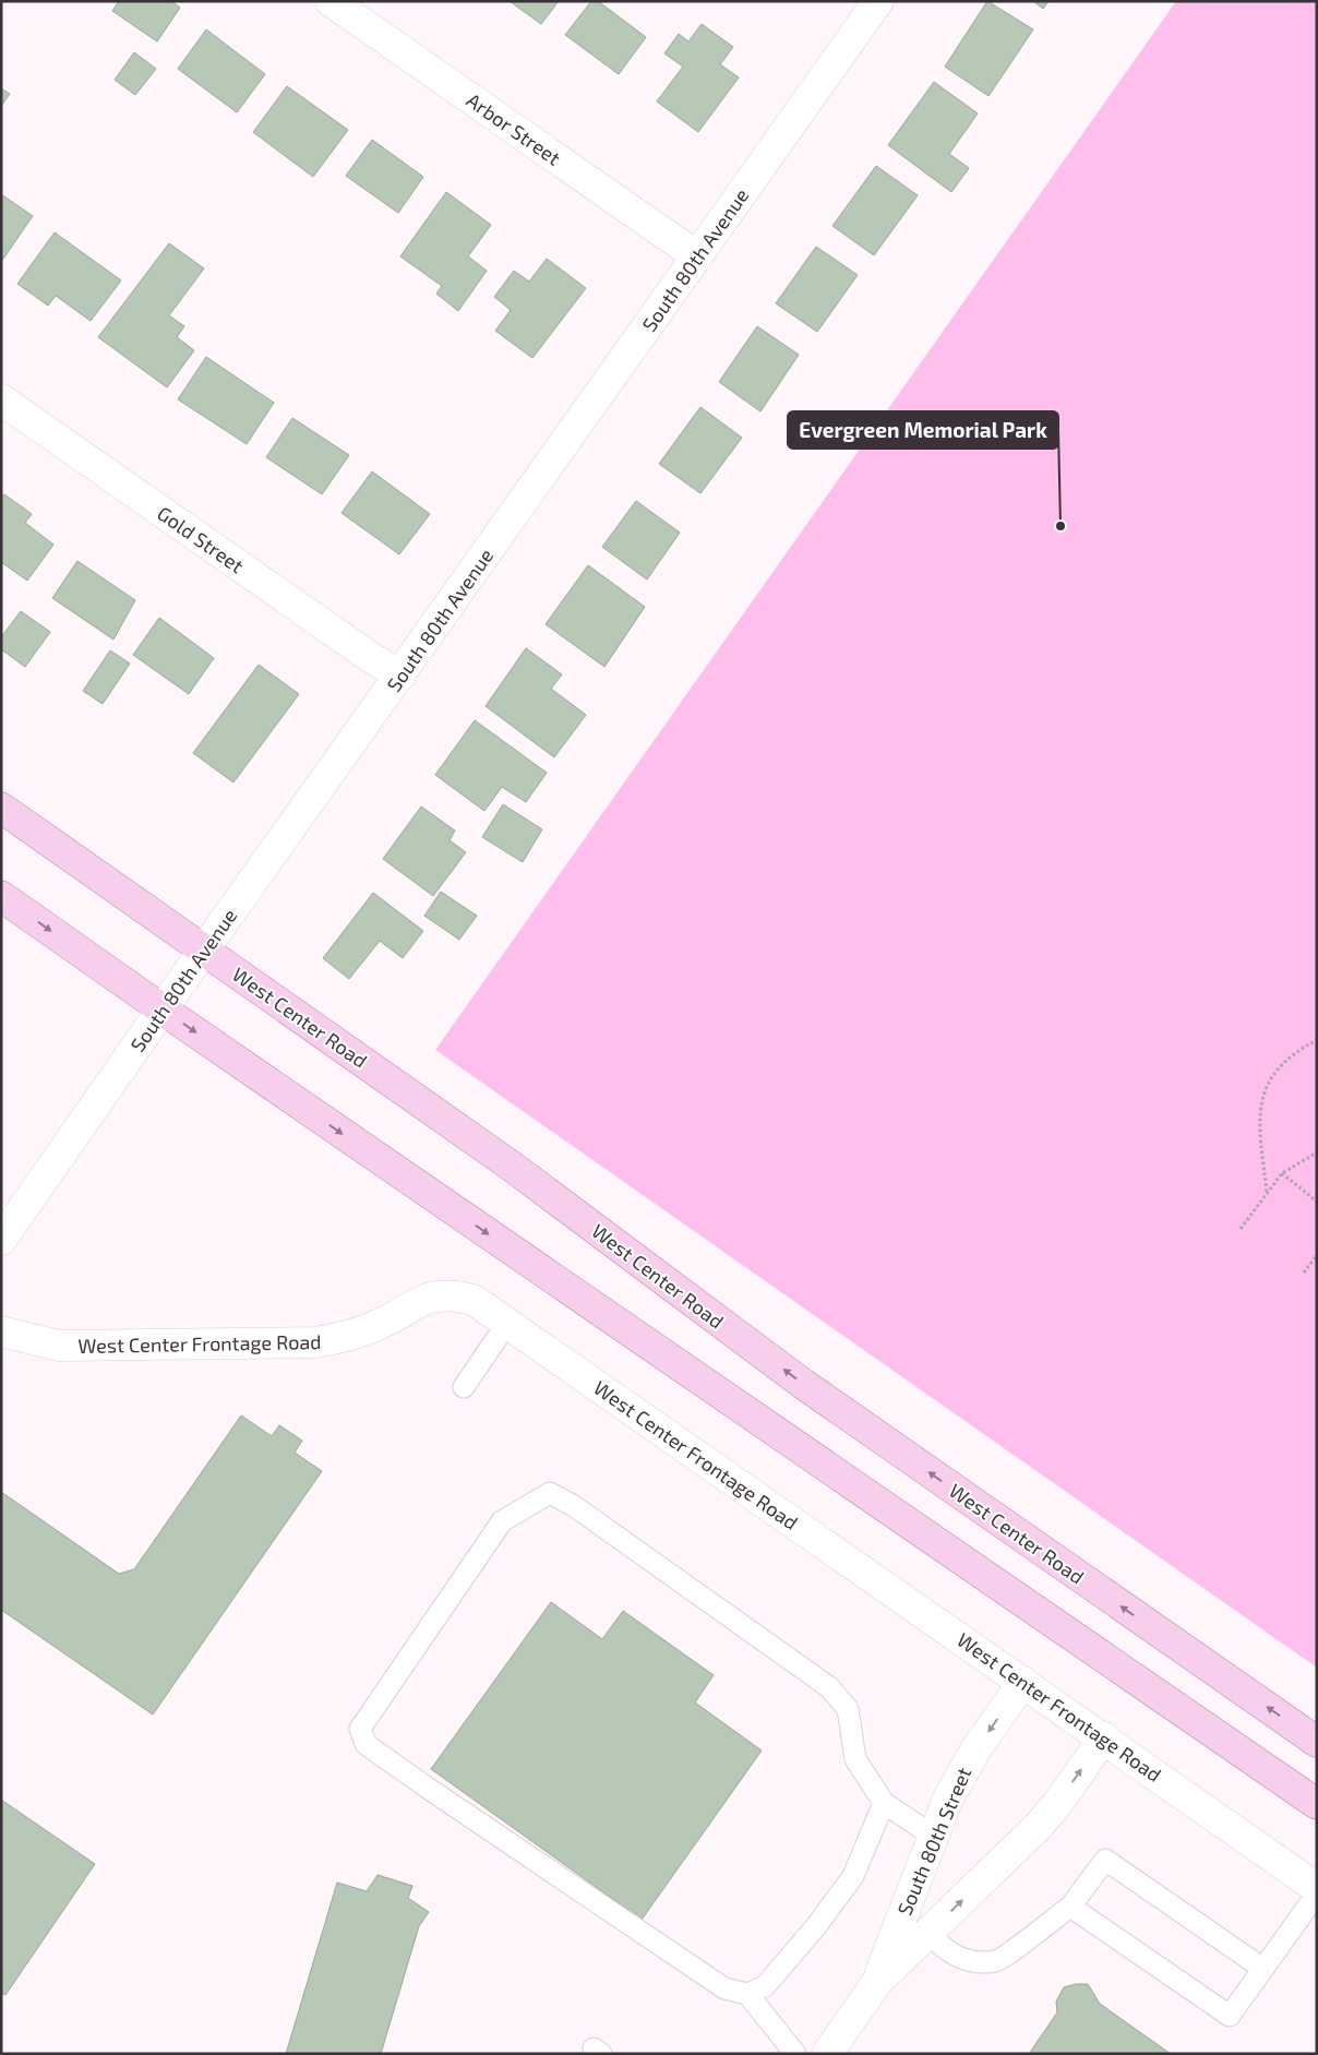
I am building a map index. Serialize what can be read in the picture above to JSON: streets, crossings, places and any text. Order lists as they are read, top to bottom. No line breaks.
{"streets":{"main road":["West Center Road"],"street":["Arbor Street","South 80th Avenue","Gold Street","West Center Frontage Road","South 80th Street"]},"crossings":[["Arbor Street","South 80th Avenue"],["South 80th Avenue","Gold Street"],["South 80th Avenue","West Center Road"],["West Center Frontage Road","South 80th Street"]],"places":["Evergreen Memorial Park"]}
